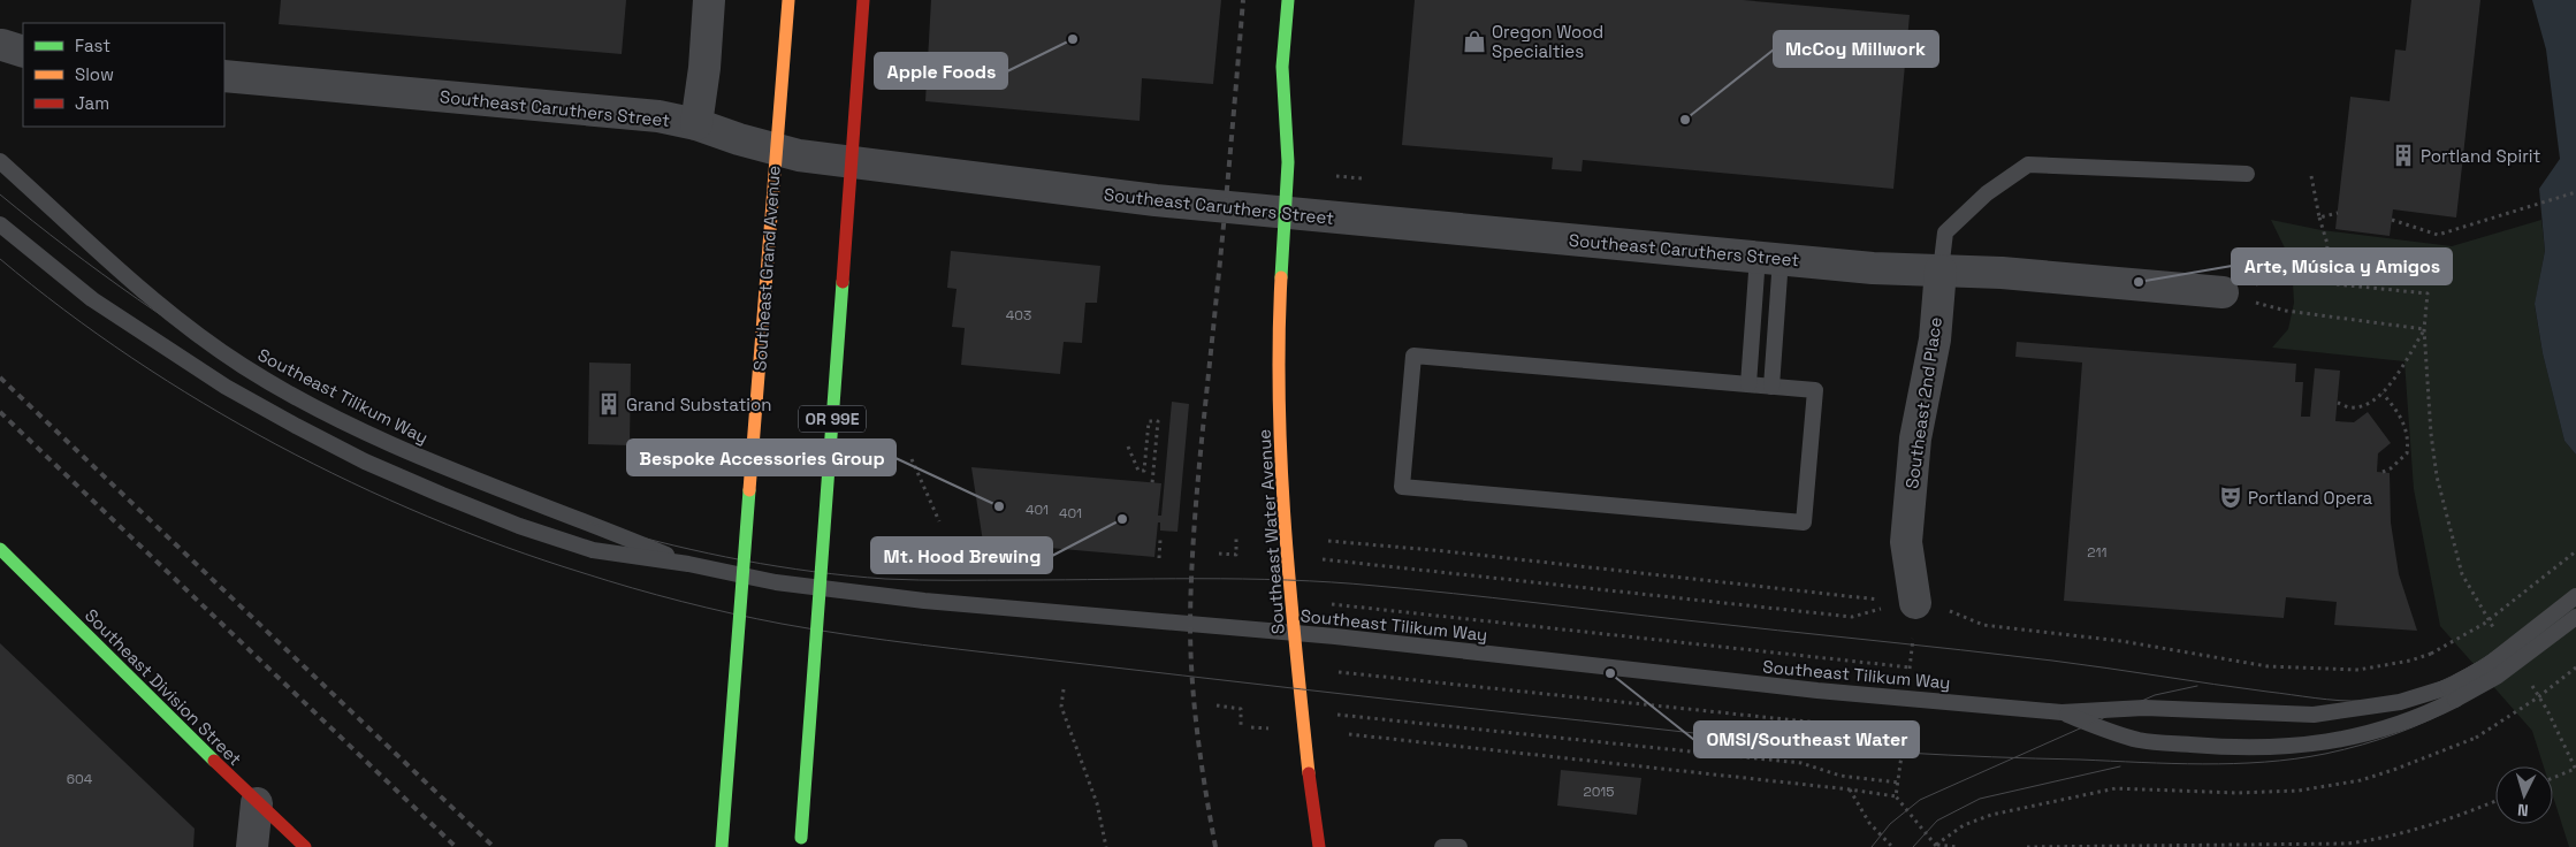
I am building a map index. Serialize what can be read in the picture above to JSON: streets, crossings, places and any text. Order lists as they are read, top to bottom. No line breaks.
{"streets":{"main road":["Southeast Grand Avenue","OR 99E","Southeast Water Avenue","Southeast Division Street"],"street":["Southeast Caruthers Street","Southeast 2nd Place"],"lane":["Southeast Tilikum Way"]},"crossings":[["Southeast Caruthers Street","Southeast 2nd Place"],["Southeast Caruthers Street","Southeast Water Avenue"],["Southeast Tilikum Way","Southeast Water Avenue"]],"places":{"other":["Apple Foods","McCoy Millwork","Arte, Música y Amigos","Bespoke Accessories Group","Mt. Hood Brewing","OMSI/Southeast Water"],"shop":["Oregon Wood Specialties"],"building":["Portland Spirit","Grand Substation"],"theatre":["Portland Opera"]},"house_numbers":["403","401","401","211","604","2015"],"legend":["Fast","Slow","Jam"],"north":"bottom"}
